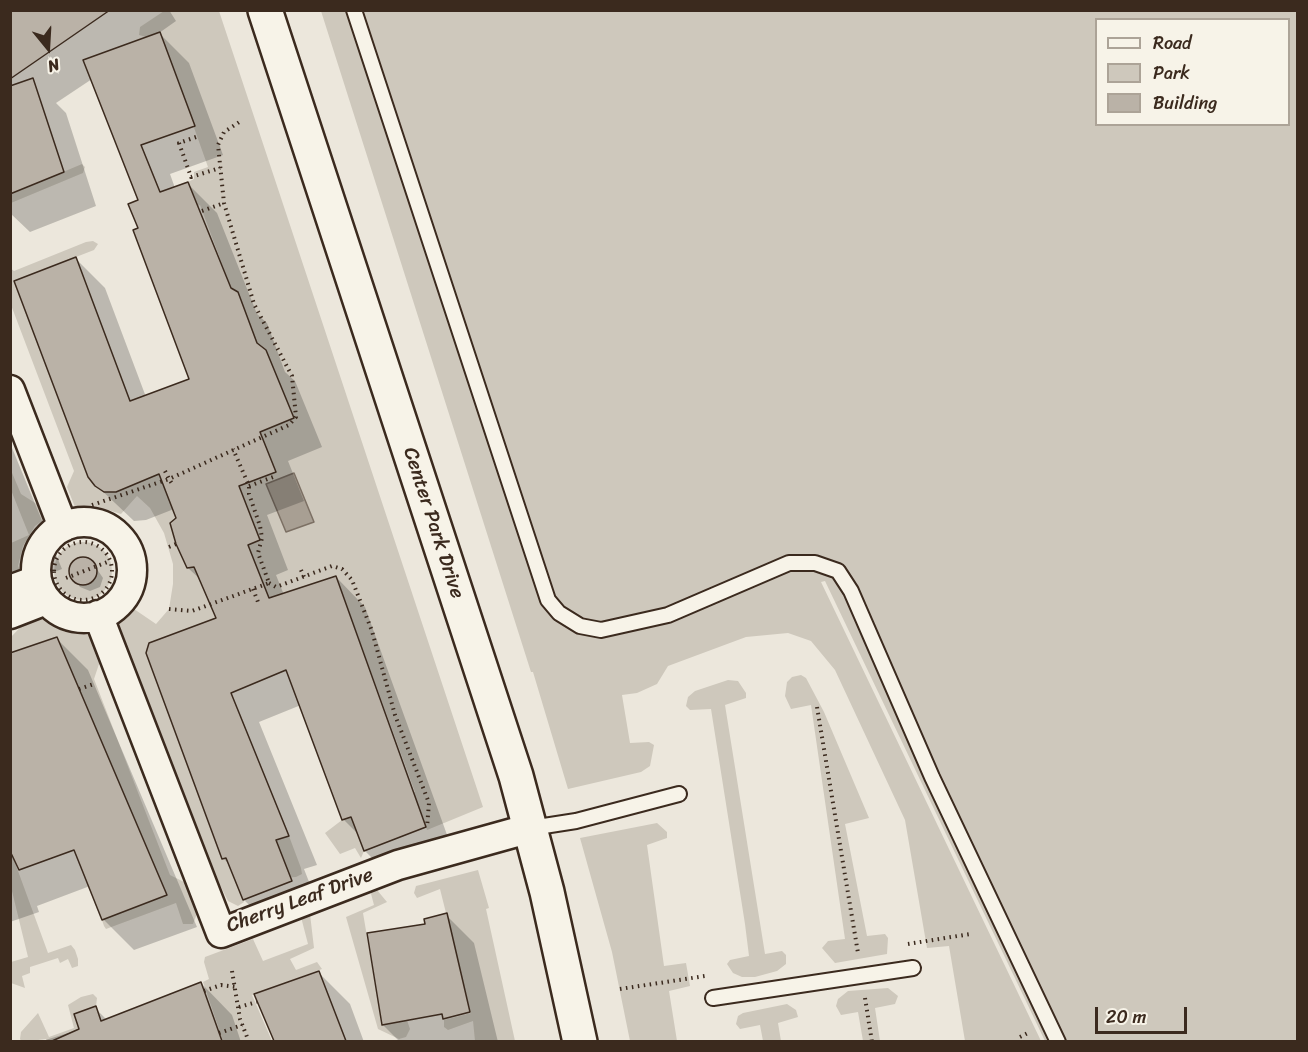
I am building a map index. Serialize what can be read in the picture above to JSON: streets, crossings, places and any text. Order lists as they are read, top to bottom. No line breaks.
{"streets":{"street":["Center Park Drive","Cherry Leaf Drive"]},"crossings":[["Center Park Drive","Cherry Leaf Drive"]],"legend":["Road","Park","Building"],"scale_bar":"20 m","north":"bottom"}
